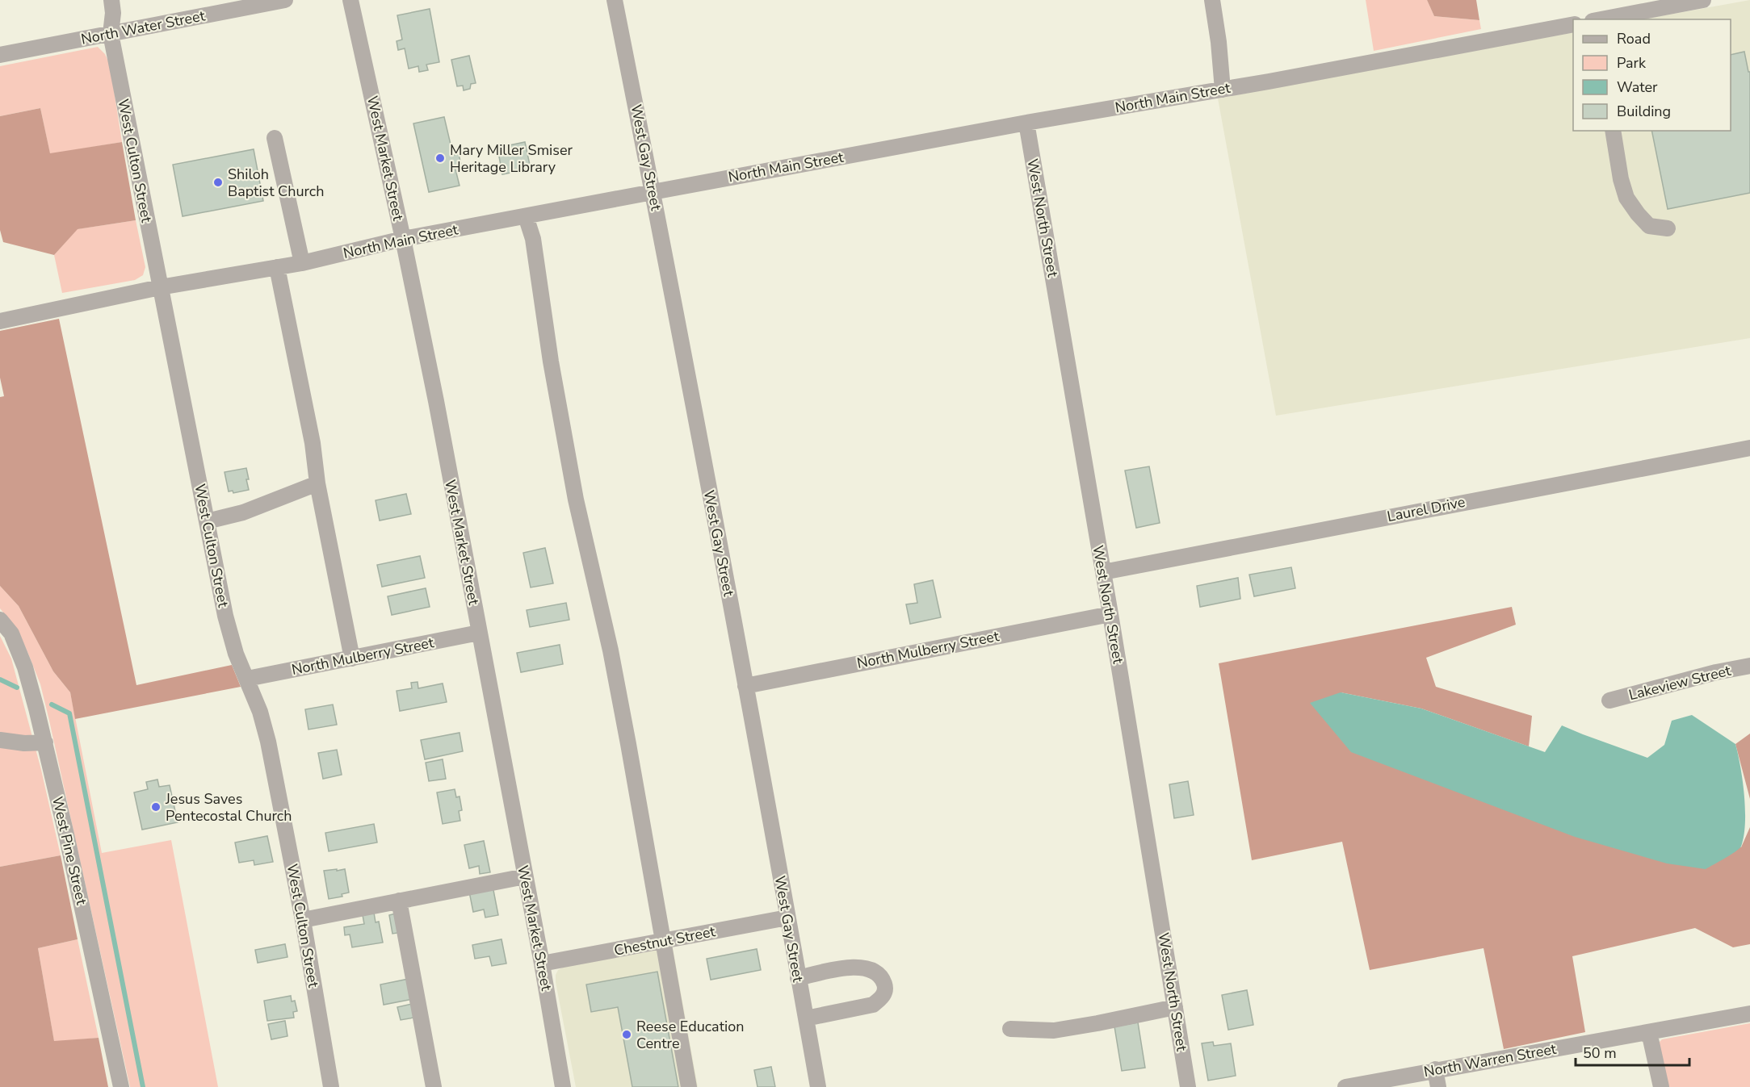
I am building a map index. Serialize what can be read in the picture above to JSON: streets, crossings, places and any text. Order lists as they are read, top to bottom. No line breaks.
{"streets":{"street":["North Water Street","North Main Street","West Gay Street","West Market Street","West Culton Street","West North Street","Laurel Drive","North Mulberry Street","Lakeview Street","West Pine Street","Chestnut Street","North Warren Street"]},"crossings":[["North Water Street","West Culton Street"],["North Main Street","West Gay Street"],["North Main Street","West Market Street"],["North Main Street","West Culton Street"],["North Main Street","West North Street"],["West Gay Street","North Mulberry Street"],["West Gay Street","Chestnut Street"],["West Market Street","North Mulberry Street"],["West Market Street","Chestnut Street"],["West Culton Street","North Mulberry Street"],["West North Street","Laurel Drive"],["West North Street","North Mulberry Street"]],"places":["Mary Miller Smiser Heritage Library","Shiloh Baptist Church","Jesus Saves Pentecostal Church","Reese Education Centre"],"legend":["Road","Park","Water","Building"],"scale_bar":"50 m"}
